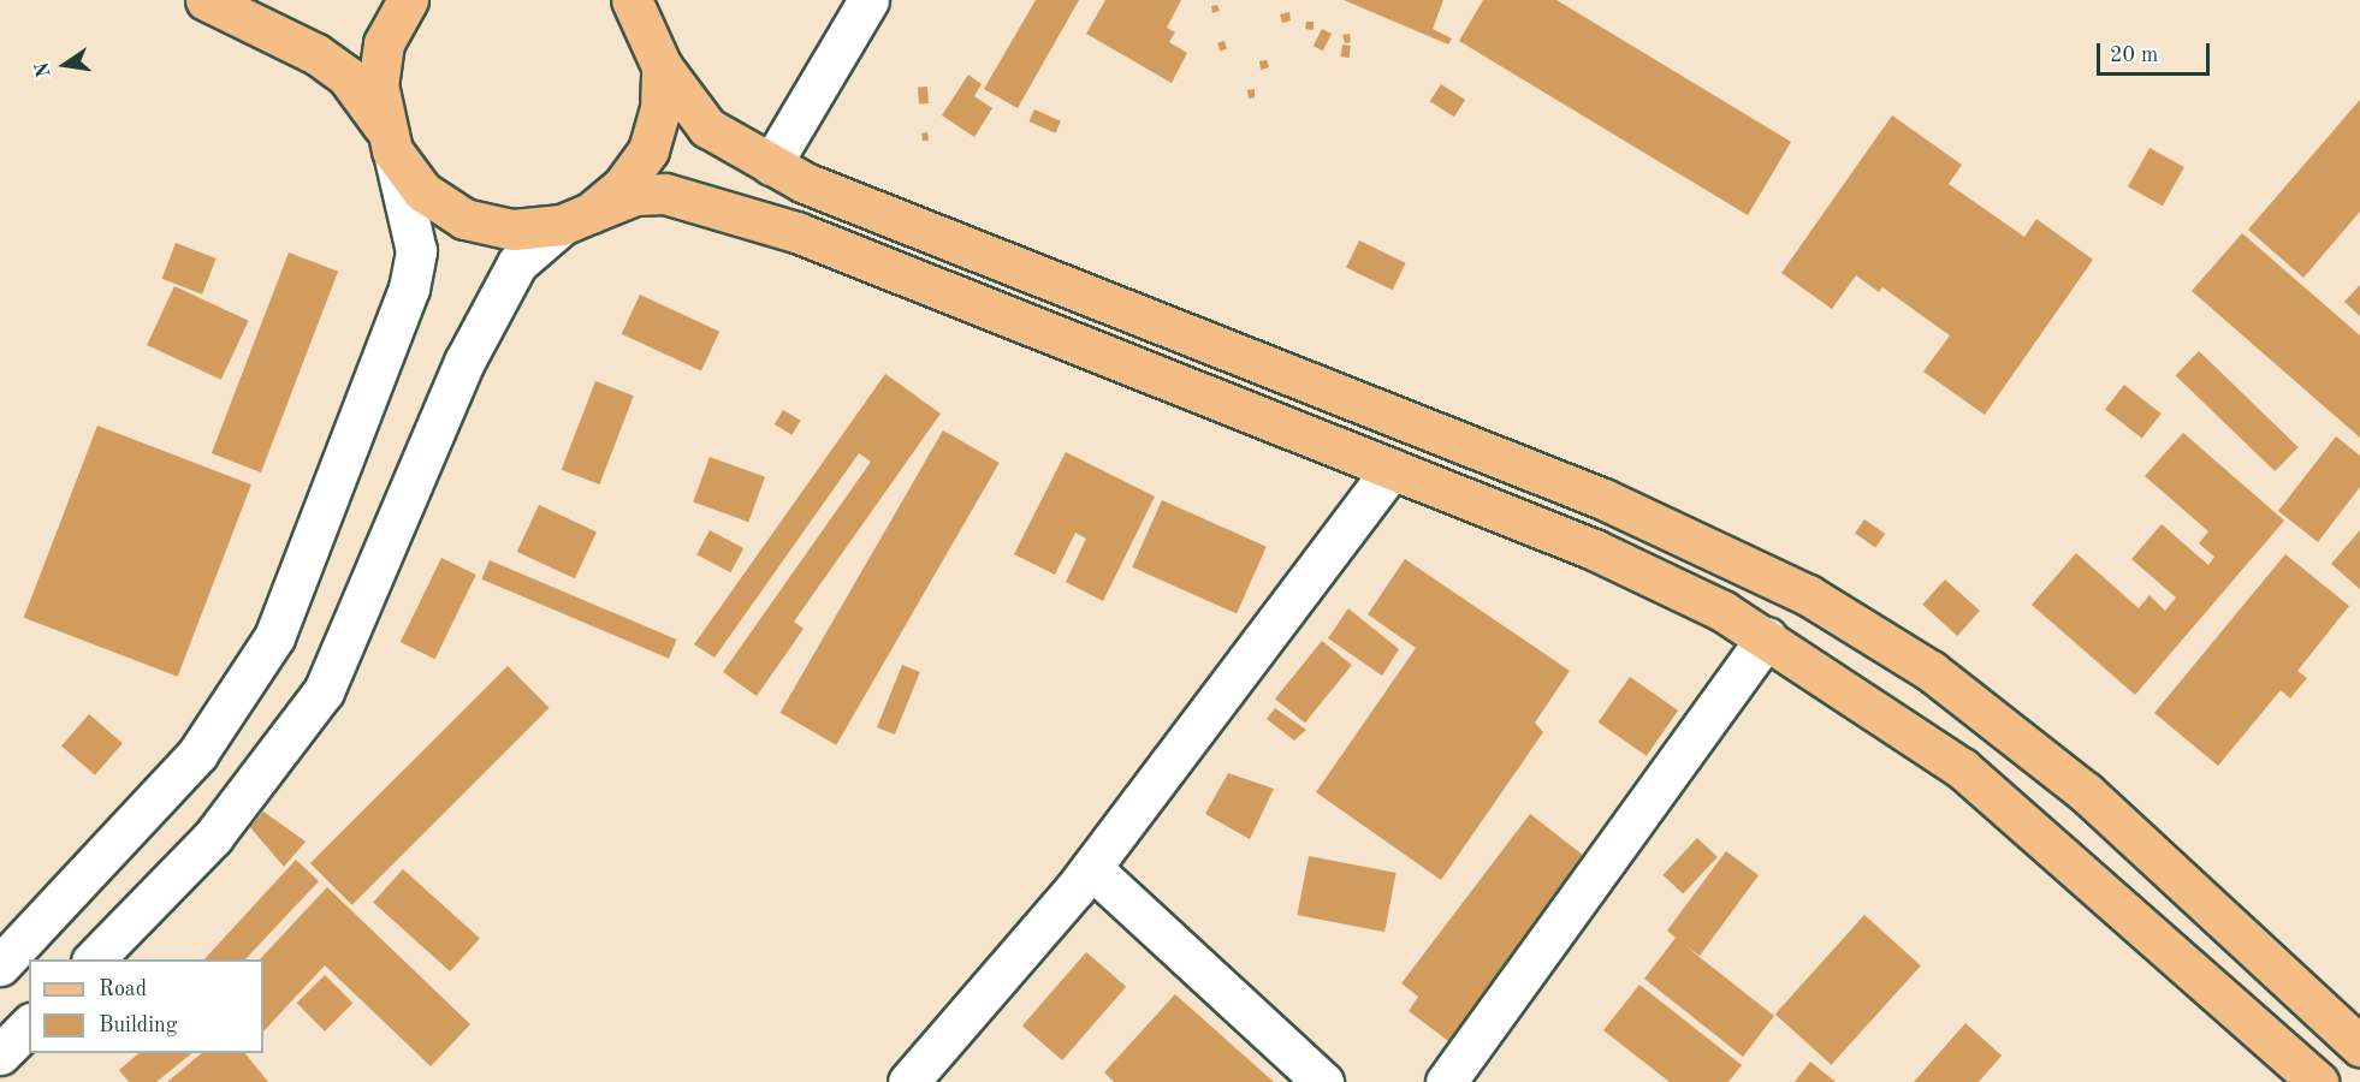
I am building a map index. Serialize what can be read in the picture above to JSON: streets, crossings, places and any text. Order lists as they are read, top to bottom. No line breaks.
{"legend":["Road","Building"],"scale_bar":"20 m","north":"left"}
